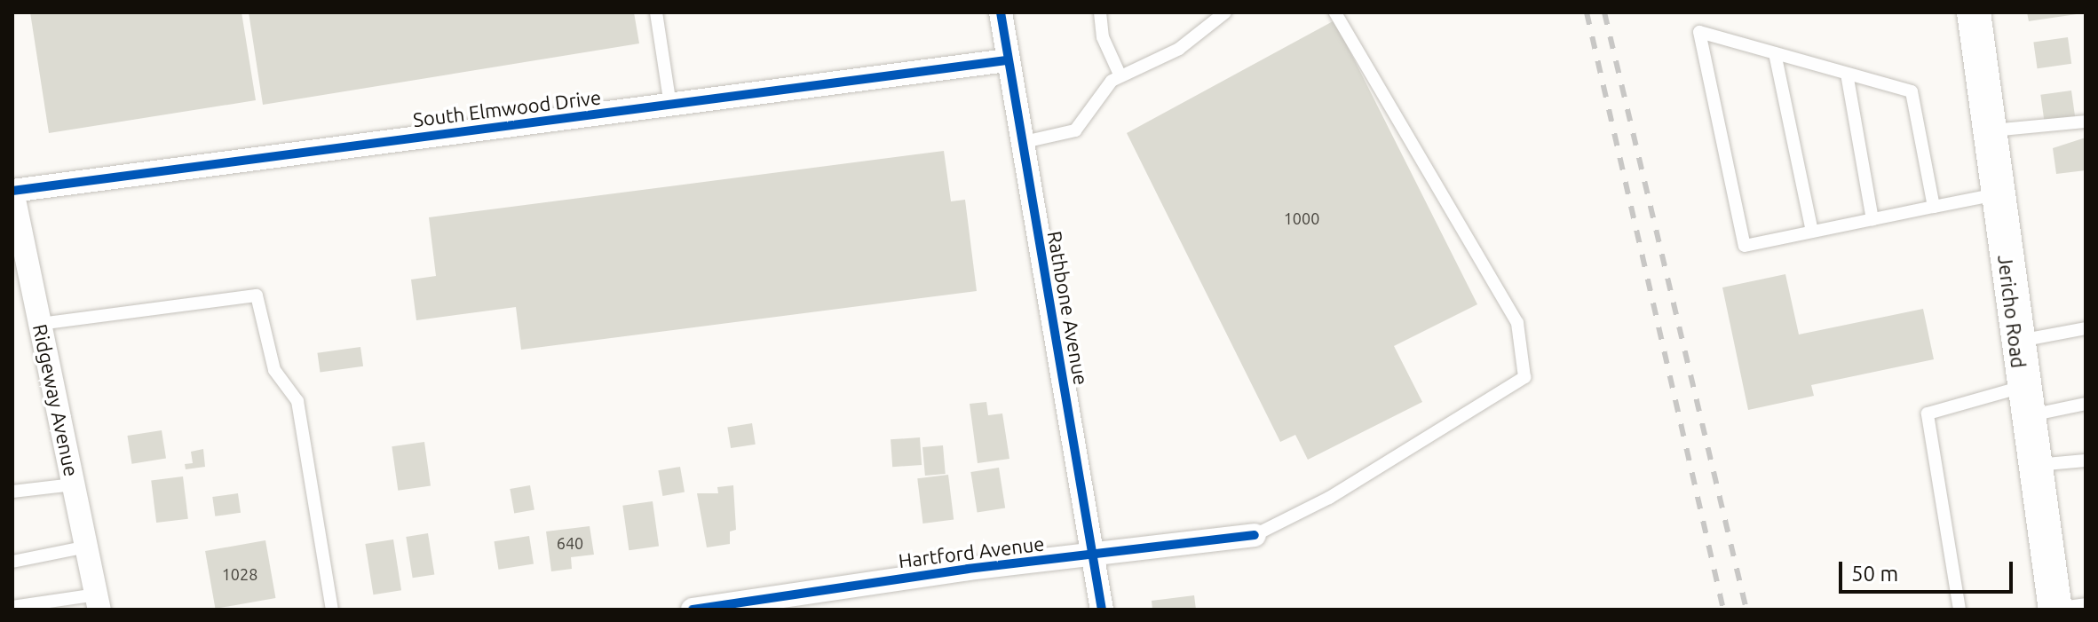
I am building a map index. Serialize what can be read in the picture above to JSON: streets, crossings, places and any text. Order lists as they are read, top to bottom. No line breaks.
{"streets":{"main road":["Jericho Road"],"street":["South Elmwood Drive","Rathbone Avenue","Ridgeway Avenue","Hartford Avenue"]},"crossings":[["South Elmwood Drive","Rathbone Avenue"],["South Elmwood Drive","Ridgeway Avenue"],["Rathbone Avenue","Hartford Avenue"]],"house_numbers":["1000","640","1028"],"scale_bar":"50 m"}
